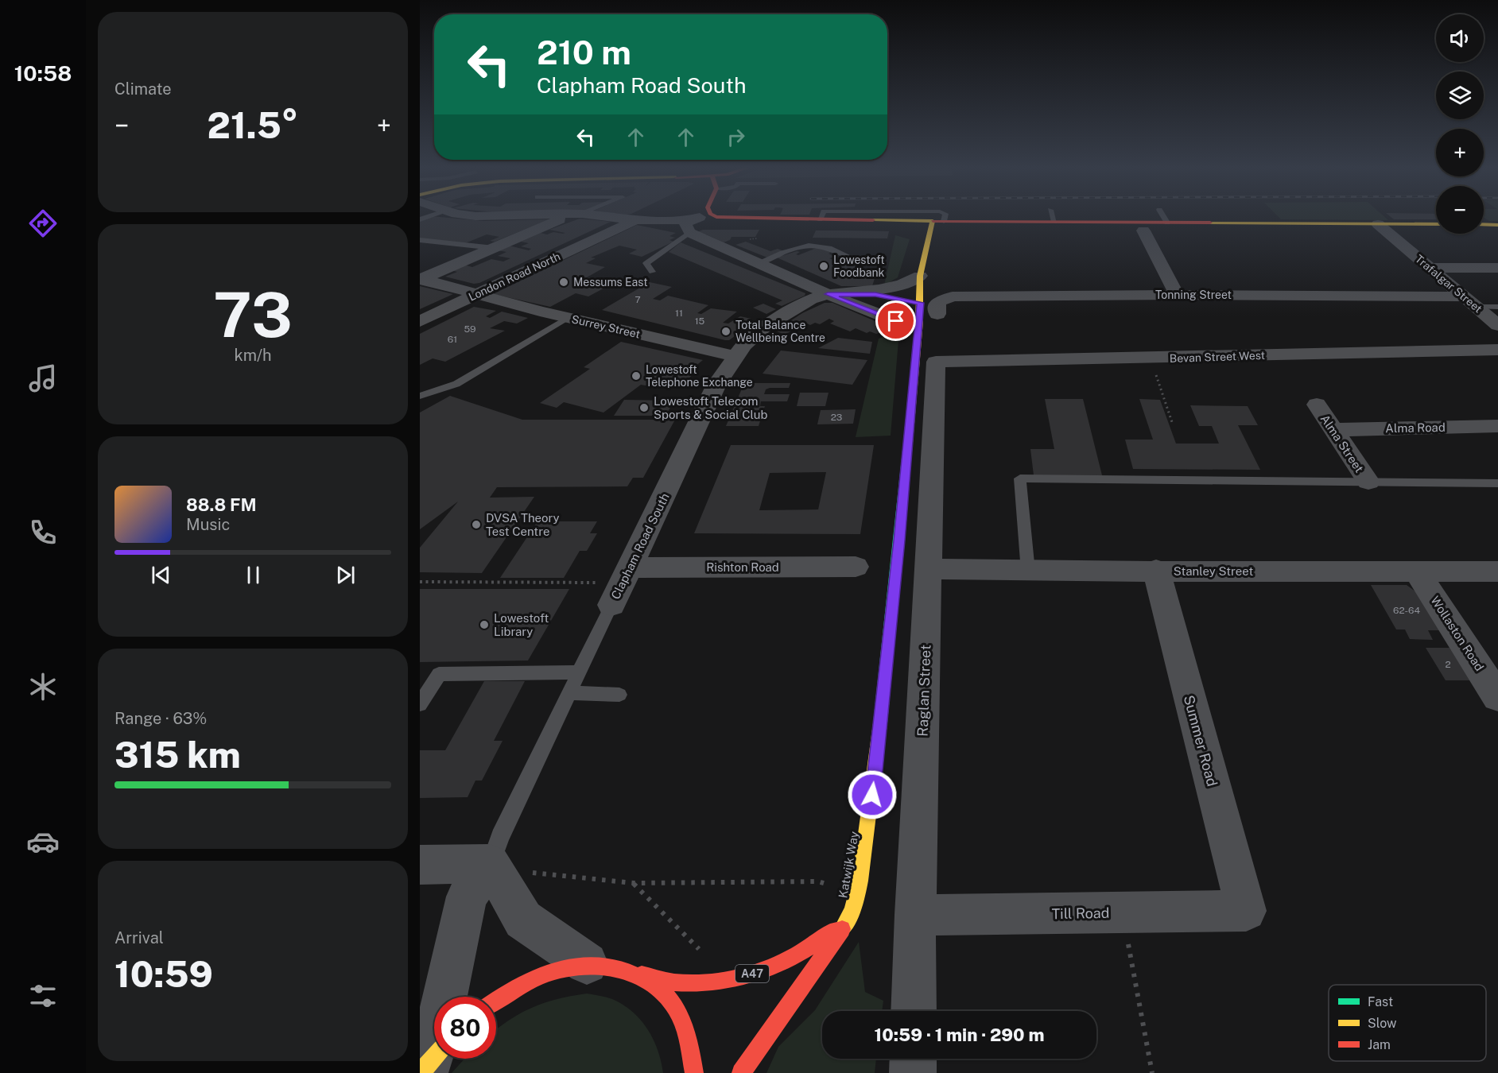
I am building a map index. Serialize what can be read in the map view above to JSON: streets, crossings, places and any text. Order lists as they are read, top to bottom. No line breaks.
{"streets":{"main road":["Katwijk Way","A47"],"street":["London Road North","Trafalgar Street","Tonning Street","Surrey Street","Bevan Street West","Alma Road","Alma Street","Clapham Road South","Rishton Road","Stanley Street","Wollaston Road","Raglan Street","Summer Road","Till Road"]},"crossings":[["London Road North","Surrey Street"],["Trafalgar Street","Tonning Street"],["Surrey Street","Clapham Road South"],["Bevan Street West","Raglan Street"],["Alma Road","Alma Street"],["Clapham Road South","Rishton Road"],["Clapham Road South","Katwijk Way"],["Stanley Street","Wollaston Road"],["Stanley Street","Raglan Street"],["Stanley Street","Summer Road"],["Raglan Street","Till Road"],["Summer Road","Till Road"]],"places":["Lowestoft Foodbank","Messums East","Total Balance Wellbeing Centre","Lowestoft Telephone Exchange","Lowestoft Telecom Sports & Social Club","DVSA Theory Test Centre","Lowestoft Library"],"house_numbers":["7","11","15","59","61","23","62-64","2"],"legend":["Fast","Slow","Jam"],"page":{"tabs":"10:58","tile":["Climate",["73","km/h"],["Range · 63%","315 km"],["Arrival","10:59"]],"map_buttons":["+","−"],"turn":["210 m","Clapham Road South"],"heat":["−","21.5°","+"],"song":["88.8 FM","Music"],"limit":"80","trip":"10:59 · 1 min · 290 m"}}
